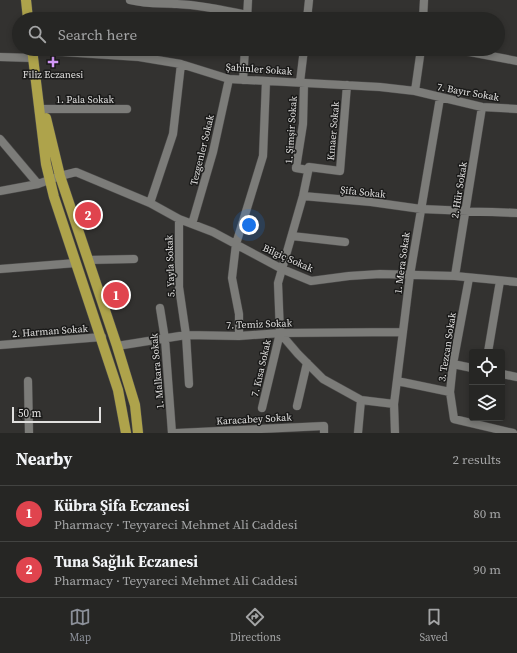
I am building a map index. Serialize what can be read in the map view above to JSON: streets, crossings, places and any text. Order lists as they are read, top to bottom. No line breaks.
{"streets":{"street":["Şahinler Sokak","7. Bayır Sokak","1. Pala Sokak","1. Şimşir Sokak","Kınaer Sokak","Tezgenler Sokak","2. Hür Sokak","Şifa Sokak","Bilgiç Sokak","1. Mera Sokak","5. Yayla Sokak","7. Temiz Sokak","2. Harman Sokak","3. Tezcan Sokak","7. Kısa Sokak","1. Malkara Sokak","Karacabey Sokak"]},"crossings":[["Şahinler Sokak","7. Bayır Sokak"],["Şahinler Sokak","1. Şimşir Sokak"],["Şahinler Sokak","Kınaer Sokak"],["Şahinler Sokak","Tezgenler Sokak"],["7. Bayır Sokak","2. Hür Sokak"],["7. Bayır Sokak","1. Mera Sokak"],["1. Şimşir Sokak","Kınaer Sokak"],["1. Şimşir Sokak","Şifa Sokak"],["1. Şimşir Sokak","Bilgiç Sokak"],["1. Şimşir Sokak","7. Temiz Sokak"],["1. Şimşir Sokak","7. Kısa Sokak"],["Tezgenler Sokak","Bilgiç Sokak"],["2. Hür Sokak","Şifa Sokak"],["2. Hür Sokak","Bilgiç Sokak"],["Şifa Sokak","1. Mera Sokak"],["Bilgiç Sokak","1. Mera Sokak"],["Bilgiç Sokak","5. Yayla Sokak"],["Bilgiç Sokak","3. Tezcan Sokak"],["1. Mera Sokak","7. Temiz Sokak"],["5. Yayla Sokak","7. Temiz Sokak"],["7. Temiz Sokak","7. Kısa Sokak"],["7. Temiz Sokak","1. Malkara Sokak"]],"places":{"health":["Filiz Eczanesi"]},"scale_bar":"50 m","page":{"search":"Search here","pins":["2","1"],"scale":"50 m","heading":["Nearby","2 results"],"list":[{"mark":"1","name":"Kübra Şifa Eczanesi","note":"Pharmacy · Teyyareci Mehmet Ali Caddesi","value":"80 m"},{"mark":"2","name":"Tuna Sağlık Eczanesi","note":"Pharmacy · Teyyareci Mehmet Ali Caddesi","value":"90 m"}],"nav":["Map","Directions","Saved"]}}
